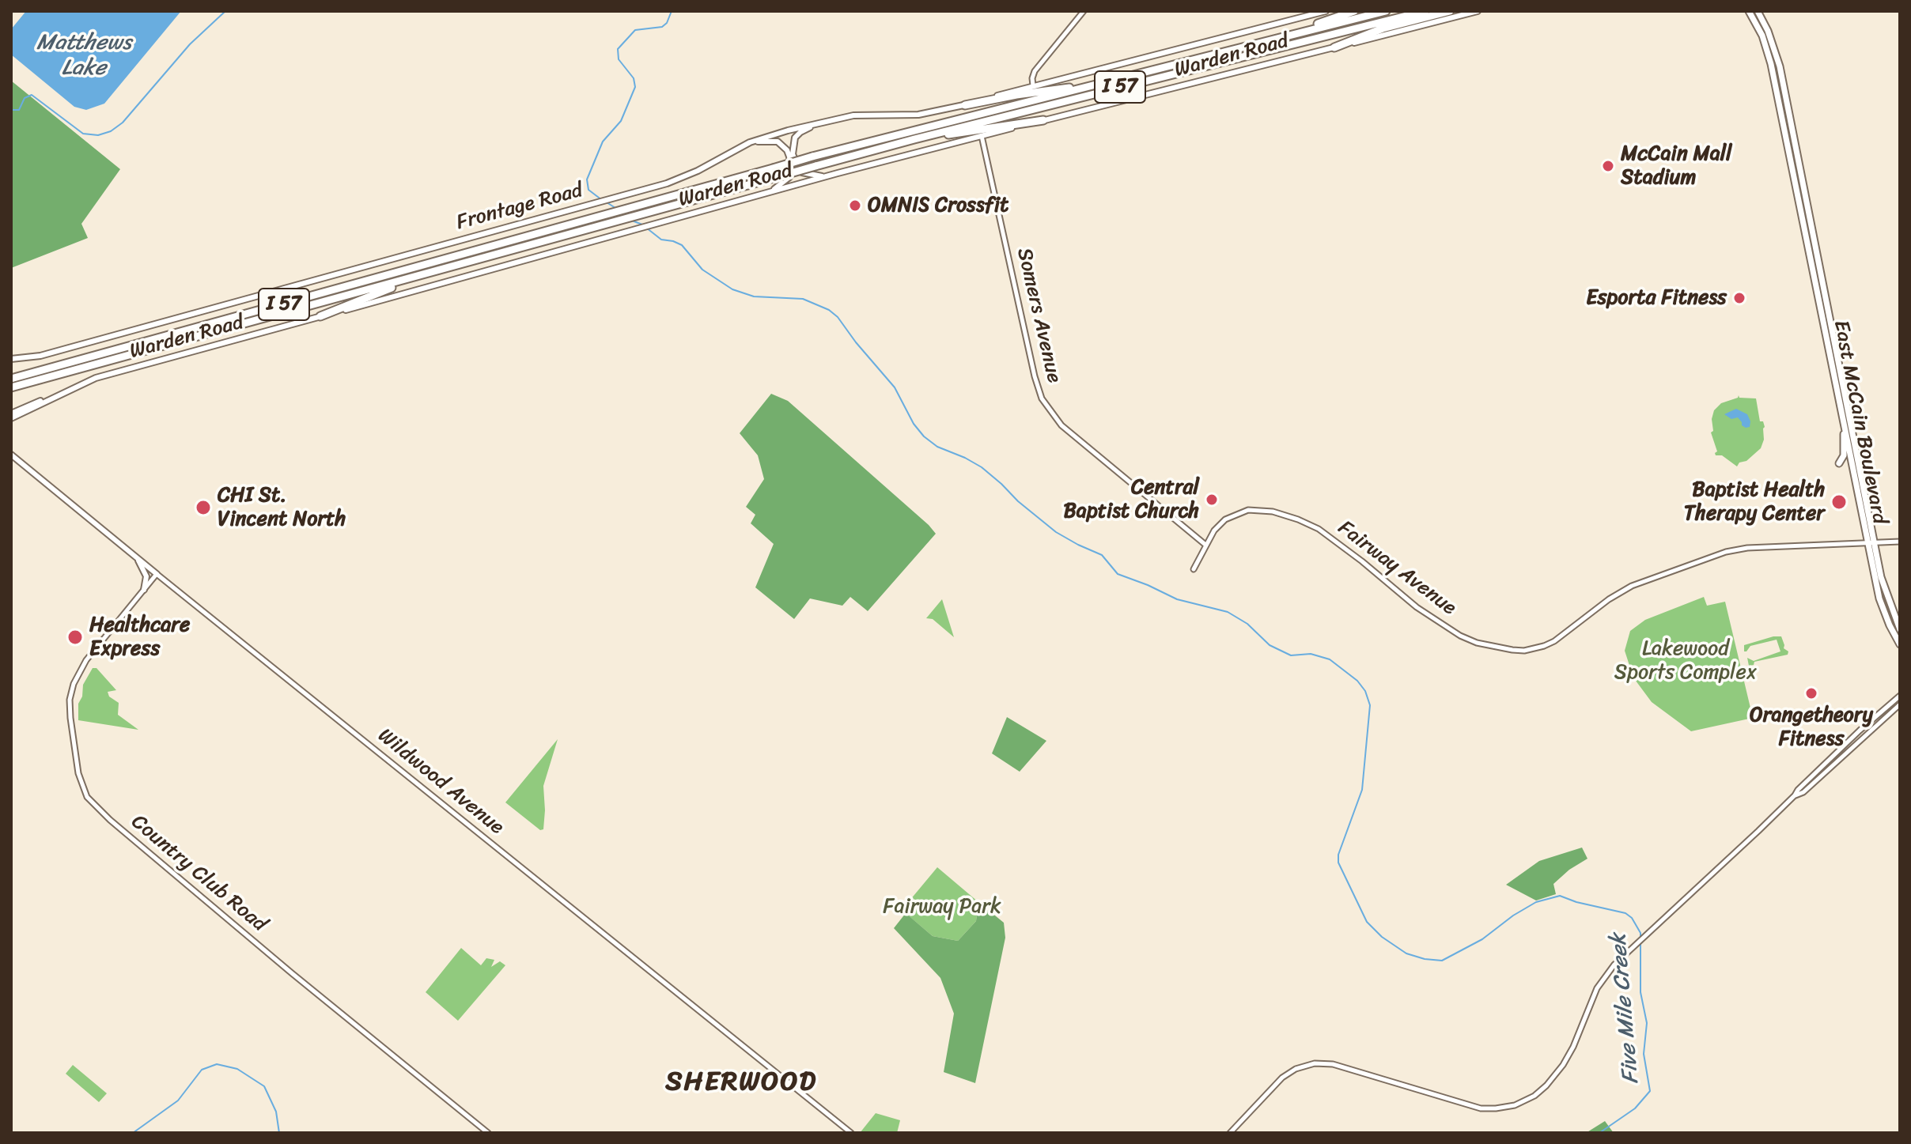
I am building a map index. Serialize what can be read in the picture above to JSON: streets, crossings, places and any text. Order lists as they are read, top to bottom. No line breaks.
{"streets":{"highway":["I 57"],"main road":["Warden Road","Frontage Road","East McCain Boulevard","Wildwood Avenue"],"street":["Somers Avenue","Fairway Avenue","Country Club Road"]},"crossings":[["Warden Road","Somers Avenue"],["Somers Avenue","Fairway Avenue"],["East McCain Boulevard","Fairway Avenue"],["Wildwood Avenue","Country Club Road"]],"districts":["SHERWOOD"],"water":["Matthews Lake","Five Mile Creek"],"parks":["Lakewood Sports Complex","Fairway Park"],"places":["McCain Mall Stadium","OMNIS Crossfit","Esporta Fitness","Central Baptist Church","Baptist Health Therapy Center","CHI St. Vincent North","Healthcare Express","Orangetheory Fitness"]}
